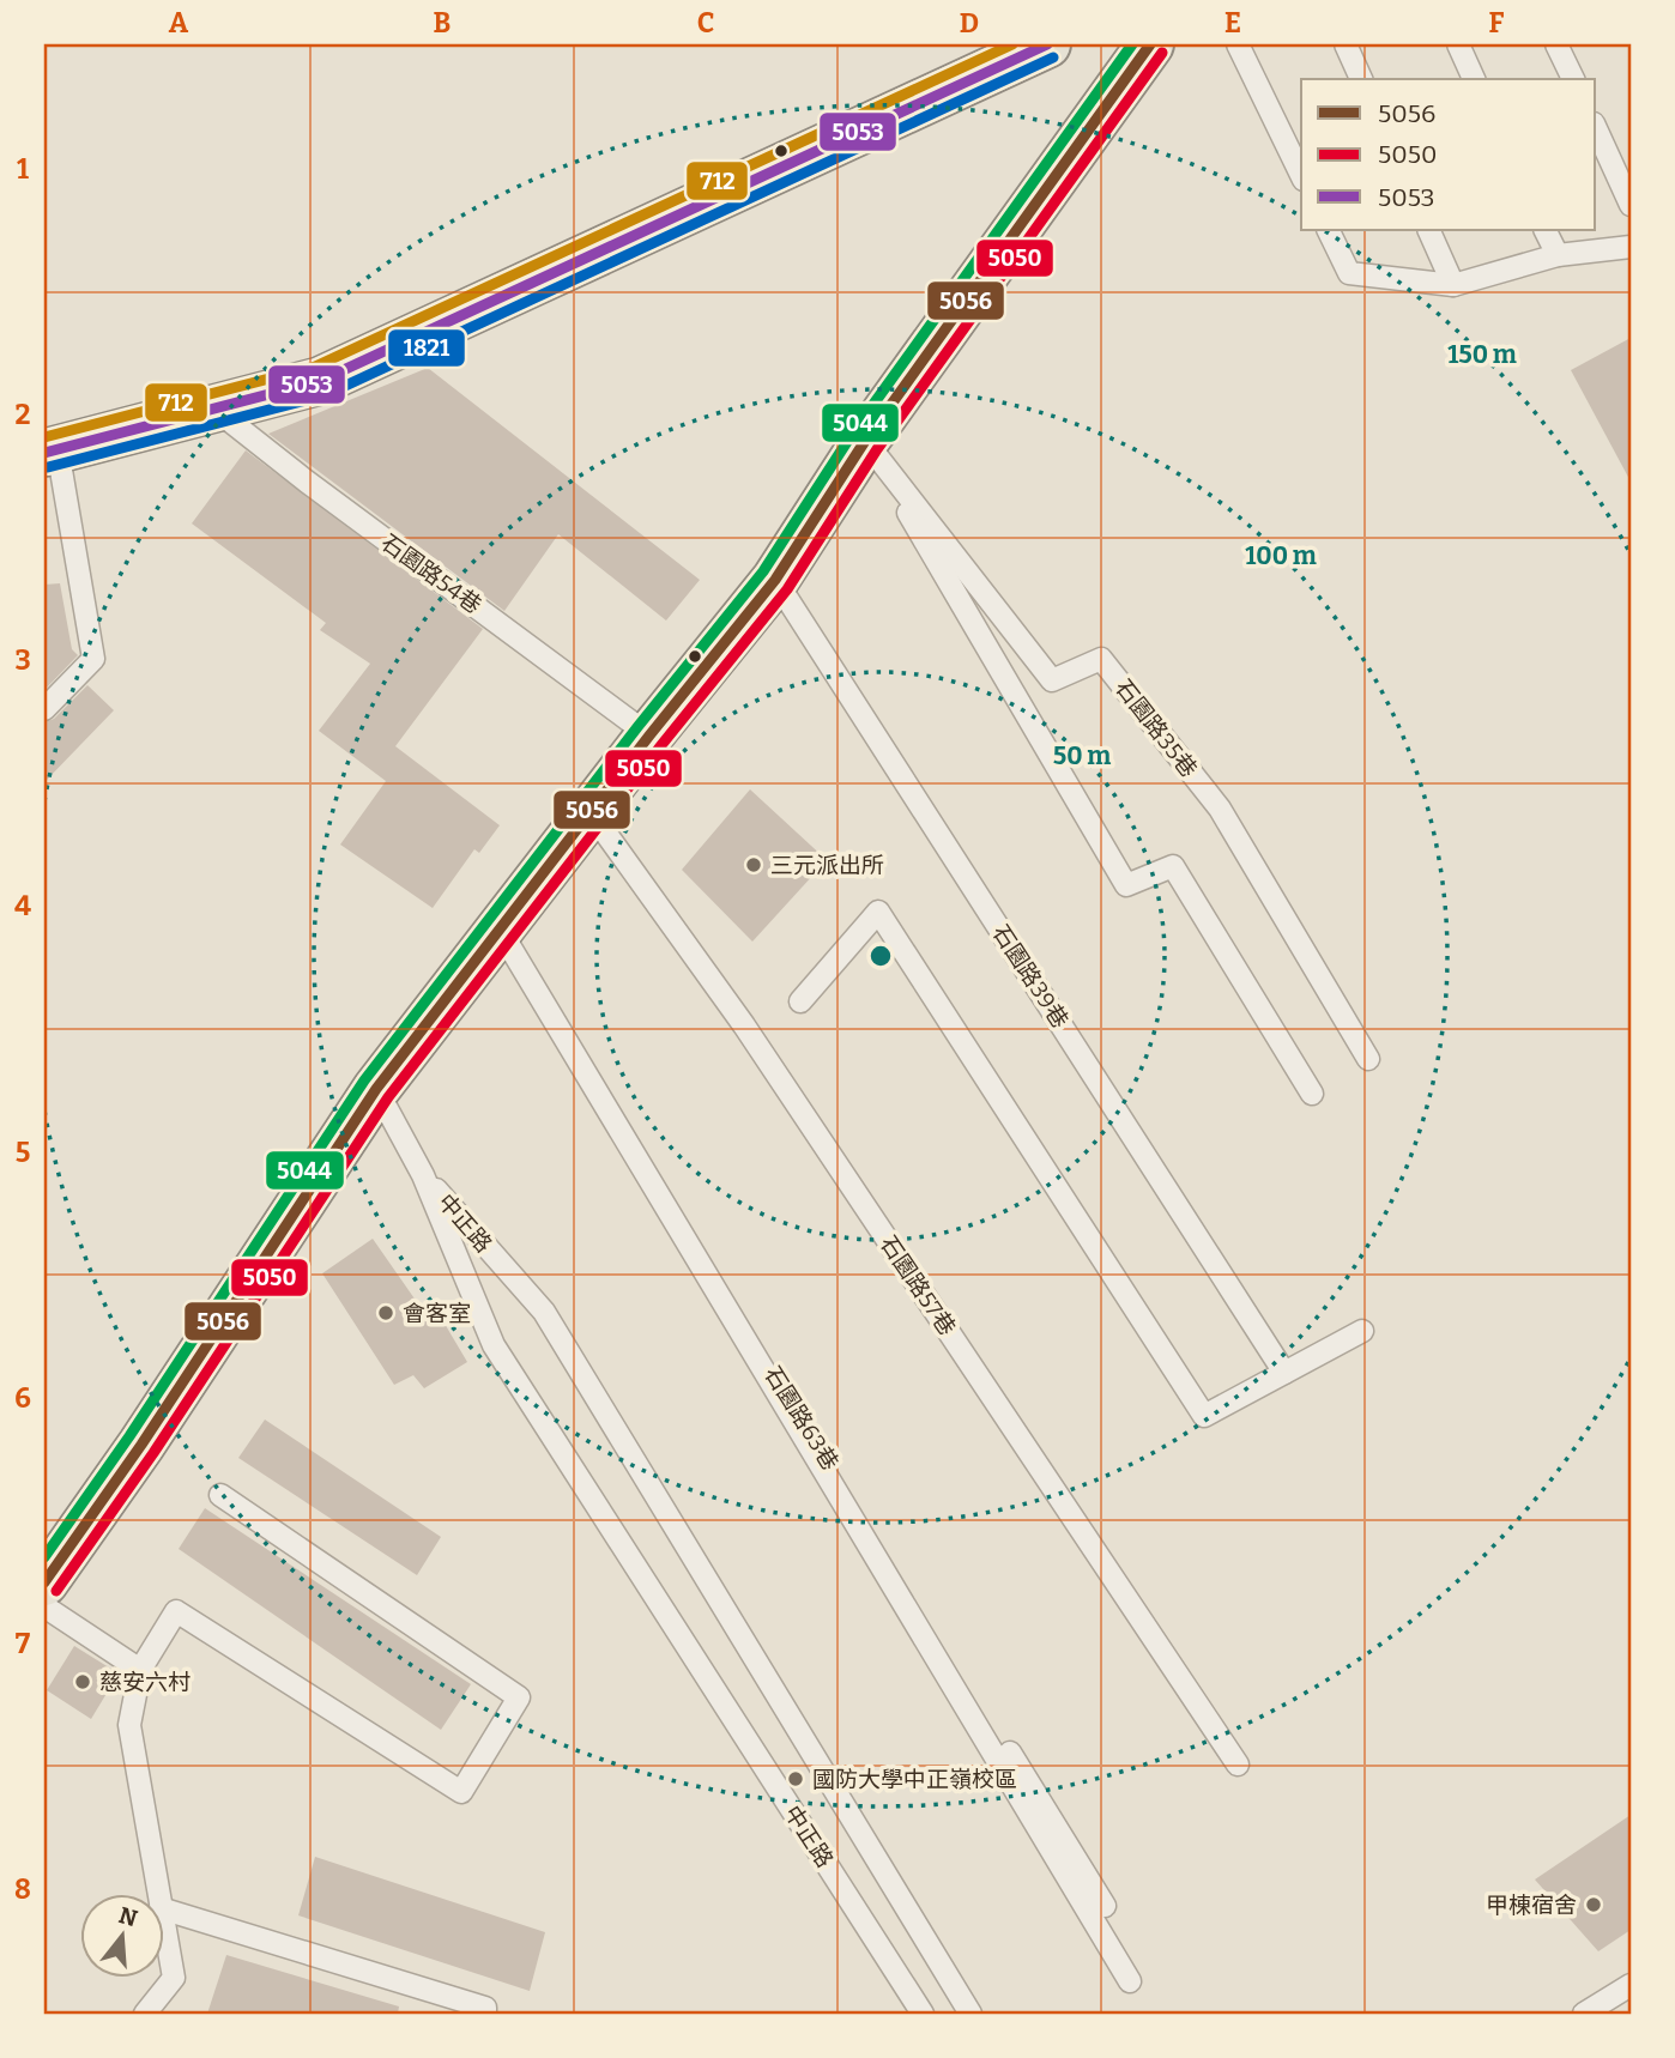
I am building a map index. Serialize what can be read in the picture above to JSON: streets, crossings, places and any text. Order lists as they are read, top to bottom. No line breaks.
{"streets":{"lane":["石園路54巷","石園路35巷","石園路39巷","中正路","石園路57巷","石園路63巷"]},"places":["三元派出所","會客室","慈安六村","國防大學中正嶺校區","甲棟宿舍"],"lines":["transit line 5056","transit line 5053","transit line 5044","transit line 712","transit line 5050","transit line 1821"],"legend":["5056","5050","5053"],"north":"top","grid":{"columns":["A","B","C","D","E","F"],"rows":["1","2","3","4","5","6","7","8"]},"rings":["150 m","100 m","50 m"]}
